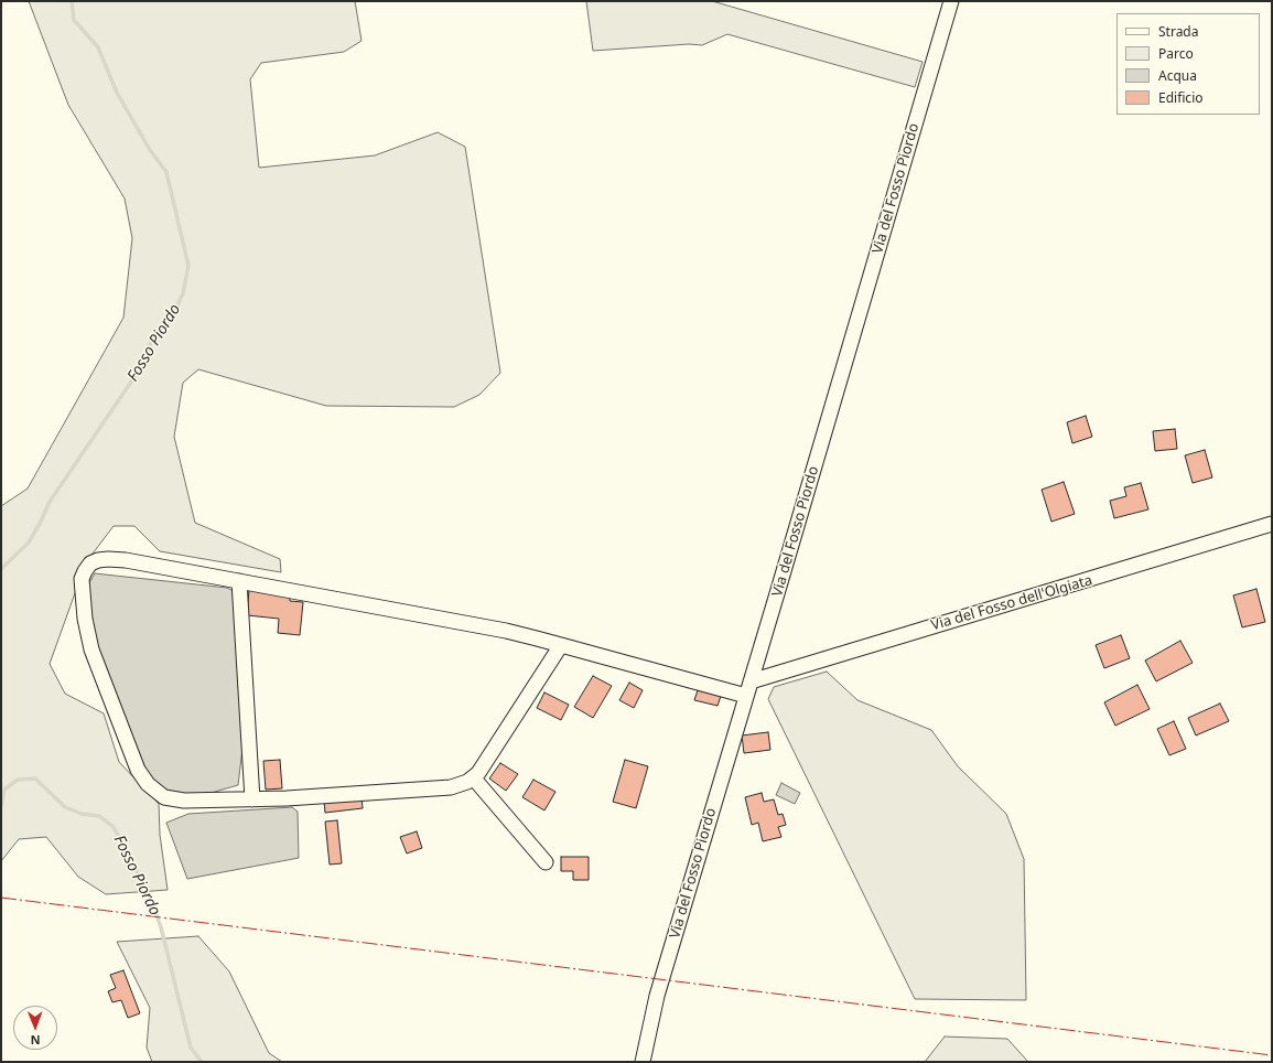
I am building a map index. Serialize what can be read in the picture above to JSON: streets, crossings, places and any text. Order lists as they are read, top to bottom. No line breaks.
{"streets":{"street":["Via del Fosso Piordo","Via del Fosso dell'Olgiata"]},"crossings":[["Via del Fosso Piordo","Via del Fosso dell'Olgiata"]],"water":["Fosso Piordo"],"legend":["Strada","Parco","Acqua","Edificio"],"north":"bottom"}
